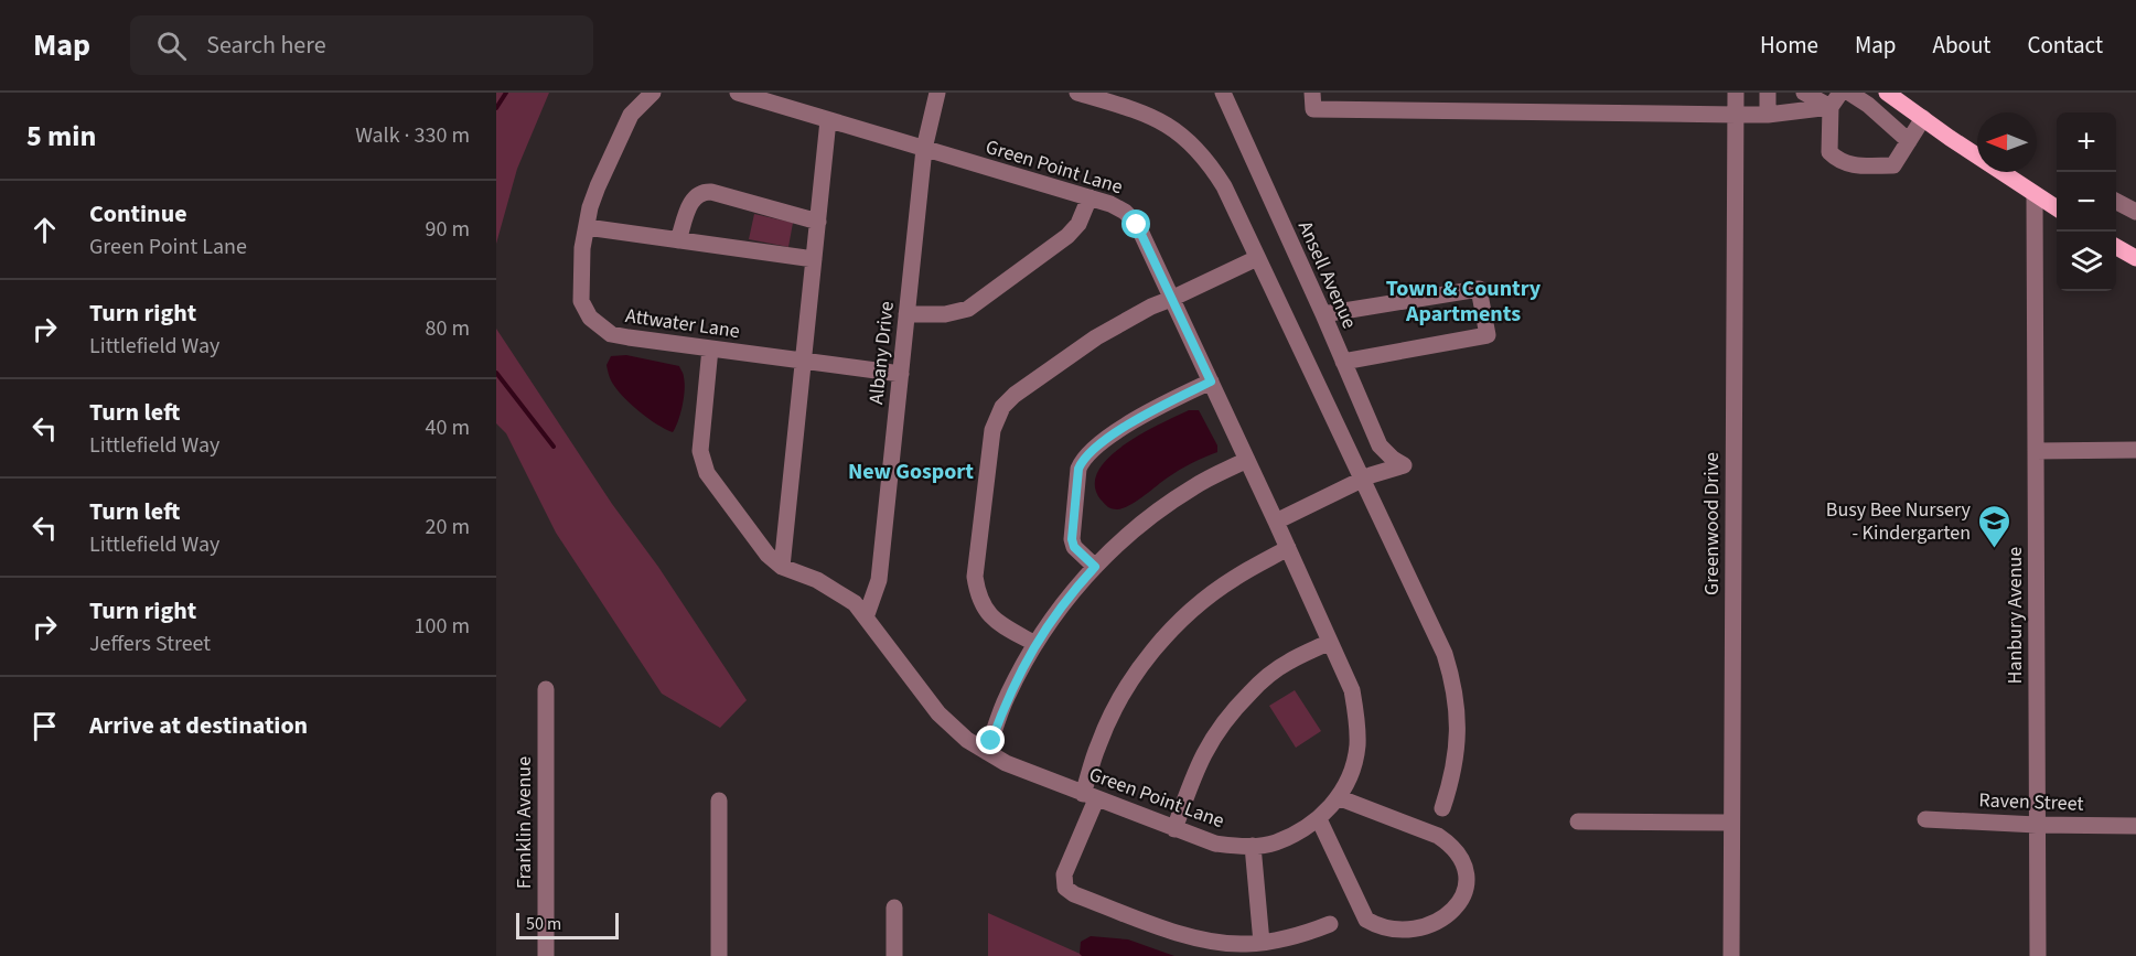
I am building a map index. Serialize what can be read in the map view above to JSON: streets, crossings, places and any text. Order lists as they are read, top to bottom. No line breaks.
{"streets":{"street":["Green Point Lane","Ansell Avenue","Attwater Lane","Albany Drive","Greenwood Drive","Hanbury Avenue","Raven Street","Franklin Avenue"]},"crossings":[["Green Point Lane","Attwater Lane"],["Green Point Lane","Albany Drive"],["Attwater Lane","Albany Drive"],["Hanbury Avenue","Raven Street"]],"districts":["Town & Country Apartments","New Gosport"],"places":{"school or university":["Busy Bee Nursery - Kindergarten"]},"scale_bar":"50 m","north":"left","page":{"header":"Map","search":"Search here","nav":["Home","Map","About","Contact"],"heading":["5 min","Walk · 330 m"],"map_buttons":["+","−"],"list":[["Continue","Green Point Lane","90 m"],["Turn right","Littlefield Way","80 m"],["Turn left","Littlefield Way","40 m"],["Turn left","Littlefield Way","20 m"],["Turn right","Jeffers Street","100 m"],"Arrive at destination"],"scale":"50 m"}}
